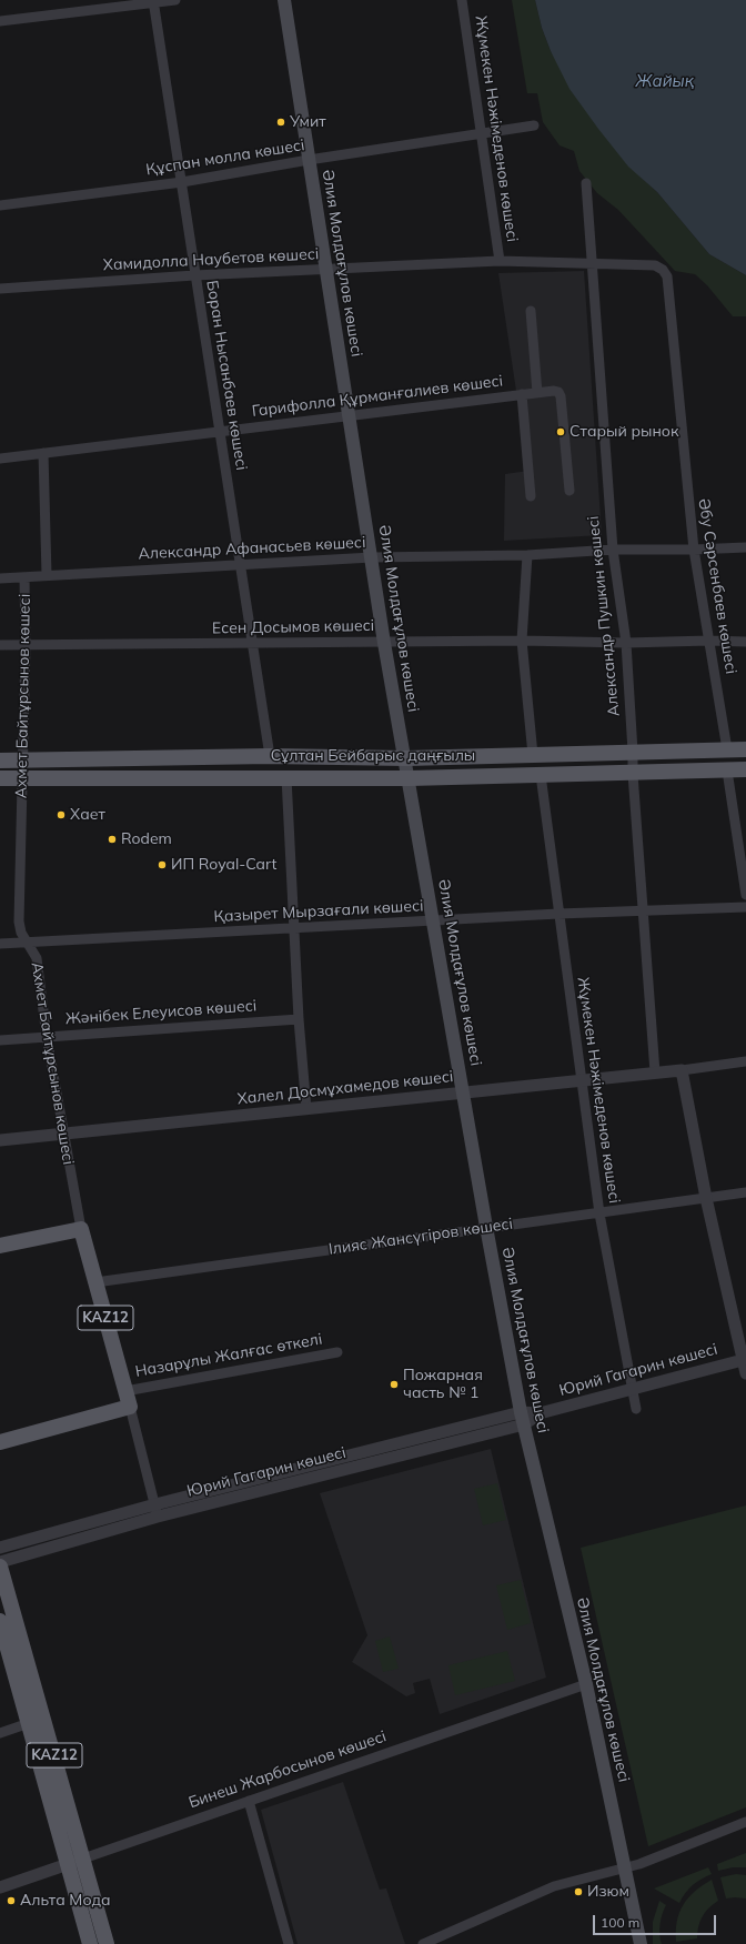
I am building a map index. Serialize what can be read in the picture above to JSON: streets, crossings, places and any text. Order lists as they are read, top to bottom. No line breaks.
{"streets":{"main road":["Әлия Молдағұлов көшесі","Ахмет Байтұрсынов көшесі","Сұлтан Бейбарыс даңғылы","KAZ12"],"street":["Жұмекен Нәжімеденов көшесі","Құспан молла көшесі","Хамидолла Наубетов көшесі","Боран Нысанбаев көшесі","Гарифолла Құрманғалиев көшесі","Александр Афанасьев көшесі","Әбу Сәрсенбаев көшесі","Александр Пушкин көшесі","Есен Досымов көшесі","Қазырет Мырзағали көшесі","Жәнібек Елеуисов көшесі","Халел Досмұхамедов көшесі","Ілияс Жансүгіров көшесі","Назарұлы Жалғас өткелі","Юрий Гагарин көшесі","Бинеш Жарбосынов көшесі"]},"crossings":[["Жұмекен Нәжімеденов көшесі","Құспан молла көшесі"],["Жұмекен Нәжімеденов көшесі","Хамидолла Наубетов көшесі"],["Жұмекен Нәжімеденов көшесі","Сұлтан Бейбарыс даңғылы"],["Жұмекен Нәжімеденов көшесі","Қазырет Мырзағали көшесі"],["Жұмекен Нәжімеденов көшесі","Халел Досмұхамедов көшесі"],["Жұмекен Нәжімеденов көшесі","Ілияс Жансүгіров көшесі"],["Жұмекен Нәжімеденов көшесі","Юрий Гагарин көшесі"],["Құспан молла көшесі","Әлия Молдағұлов көшесі"],["Құспан молла көшесі","Боран Нысанбаев көшесі"],["Хамидолла Наубетов көшесі","Әлия Молдағұлов көшесі"],["Хамидолла Наубетов көшесі","Боран Нысанбаев көшесі"],["Хамидолла Наубетов көшесі","Әбу Сәрсенбаев көшесі"],["Хамидолла Наубетов көшесі","Александр Пушкин көшесі"],["Әлия Молдағұлов көшесі","Гарифолла Құрманғалиев көшесі"],["Әлия Молдағұлов көшесі","Александр Афанасьев көшесі"],["Әлия Молдағұлов көшесі","Есен Досымов көшесі"],["Әлия Молдағұлов көшесі","Сұлтан Бейбарыс даңғылы"],["Әлия Молдағұлов көшесі","Қазырет Мырзағали көшесі"],["Әлия Молдағұлов көшесі","Халел Досмұхамедов көшесі"],["Әлия Молдағұлов көшесі","Ілияс Жансүгіров көшесі"],["Әлия Молдағұлов көшесі","Юрий Гагарин көшесі"],["Әлия Молдағұлов көшесі","Бинеш Жарбосынов көшесі"],["Боран Нысанбаев көшесі","Гарифолла Құрманғалиев көшесі"],["Боран Нысанбаев көшесі","Александр Афанасьев көшесі"],["Боран Нысанбаев көшесі","Есен Досымов көшесі"],["Боран Нысанбаев көшесі","Сұлтан Бейбарыс даңғылы"],["Гарифолла Құрманғалиев көшесі","Ахмет Байтұрсынов көшесі"],["Александр Афанасьев көшесі","Әбу Сәрсенбаев көшесі"],["Александр Афанасьев көшесі","Александр Пушкин көшесі"],["Александр Афанасьев көшесі","Ахмет Байтұрсынов көшесі"],["Әбу Сәрсенбаев көшесі","Есен Досымов көшесі"],["Әбу Сәрсенбаев көшесі","Сұлтан Бейбарыс даңғылы"],["Александр Пушкин көшесі","Есен Досымов көшесі"],["Александр Пушкин көшесі","Сұлтан Бейбарыс даңғылы"],["Александр Пушкин көшесі","Қазырет Мырзағали көшесі"],["Александр Пушкин көшесі","Халел Досмұхамедов көшесі"],["Есен Досымов көшесі","Ахмет Байтұрсынов көшесі"],["Ахмет Байтұрсынов көшесі","Сұлтан Бейбарыс даңғылы"],["Ахмет Байтұрсынов көшесі","Қазырет Мырзағали көшесі"],["Ахмет Байтұрсынов көшесі","Жәнібек Елеуисов көшесі"],["Ахмет Байтұрсынов көшесі","Халел Досмұхамедов көшесі"],["Ахмет Байтұрсынов көшесі","Ілияс Жансүгіров көшесі"],["Ахмет Байтұрсынов көшесі","Назарұлы Жалғас өткелі"],["Ахмет Байтұрсынов көшесі","Юрий Гагарин көшесі"],["KAZ12","Бинеш Жарбосынов көшесі"]],"water":["Жайық"],"places":["Умит","Старый рынок","Хает","Rodem","ИП Royal-Cart","Пожарная часть № 1","Изюм","Альта Мода"],"scale_bar":"100 m"}
